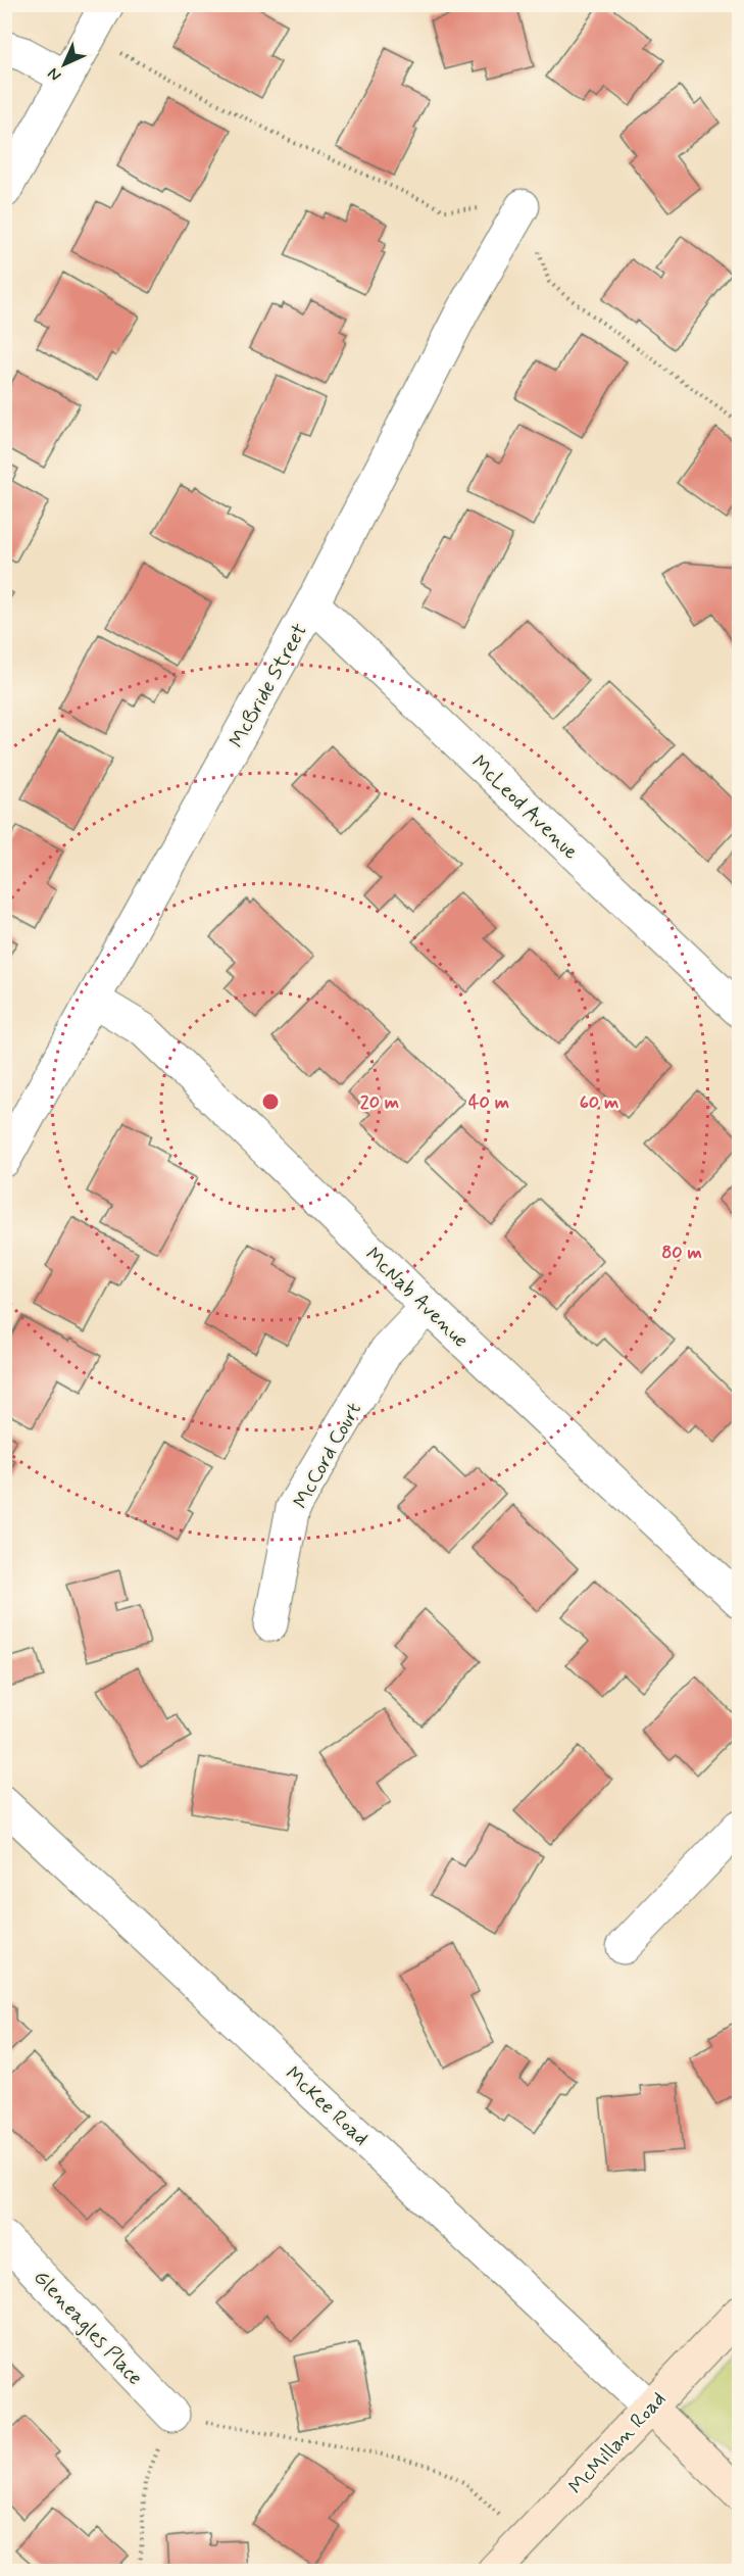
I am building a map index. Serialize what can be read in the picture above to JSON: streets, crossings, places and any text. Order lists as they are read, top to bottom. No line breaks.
{"streets":{"main road":["McMillan Road"],"street":["McBride Street","McLeod Avenue","McNab Avenue","McCord Court","McKee Road","Gleneagles Place"]},"crossings":[["McBride Street","McLeod Avenue"],["McBride Street","McNab Avenue"],["McNab Avenue","McCord Court"],["McKee Road","McMillan Road"]],"north":"bottom left","rings":["20 m","40 m","60 m","80 m"]}
